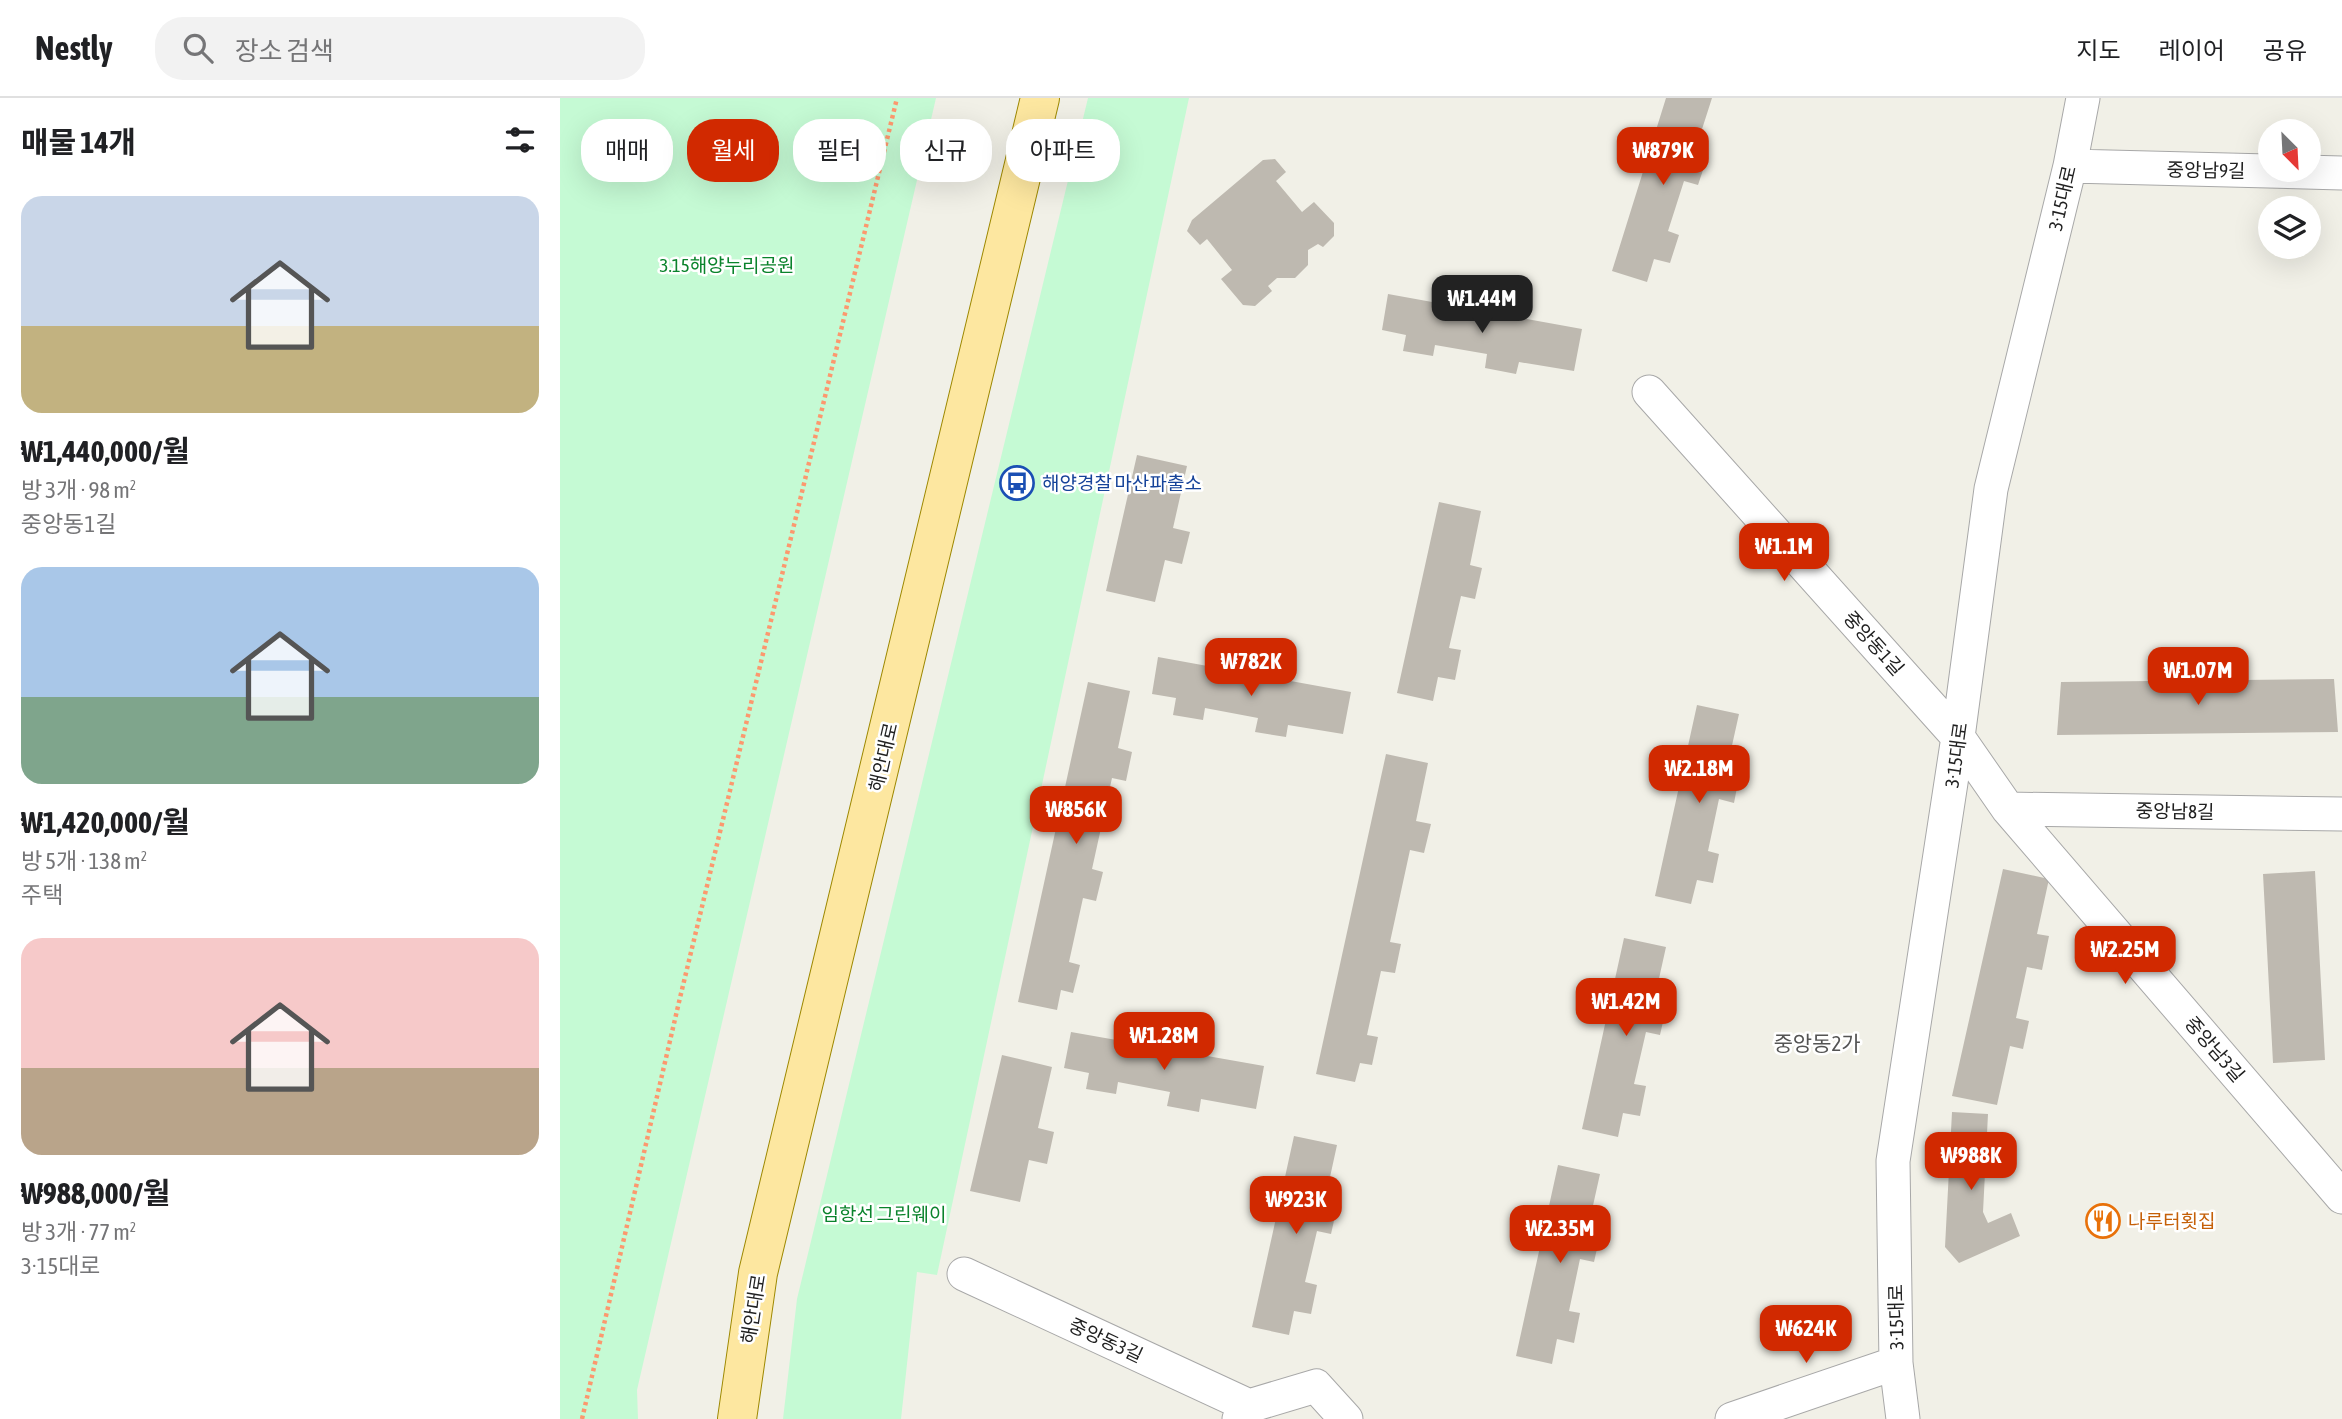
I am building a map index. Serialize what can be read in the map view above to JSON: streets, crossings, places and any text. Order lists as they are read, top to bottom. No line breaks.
{"streets":{"main road":["해안대로"],"street":["중앙남9길","3·15대로","중앙동1길","중앙남8길","중앙남3길","중앙동3길"]},"crossings":[["중앙남9길","3·15대로"],["3·15대로","중앙동1길"],["3·15대로","중앙남3길"],["중앙동1길","중앙남3길"],["중앙남8길","중앙남3길"]],"districts":["중앙동2가"],"parks":["3.15해양누리공원","임항선 그린웨이"],"places":{"bus stop":["해양경찰 마산파출소"],"restaurant":["나루터횟집"]},"north":"bottom right","page":{"header":"Nestly","search":"장소 검색","nav":["지도","레이어","공유"],"heading":"매물 14개","chip":["매매","월세","필터","신규","아파트"],"price":["₩879K","₩1.44M","₩1.1M","₩782K","₩1.07M","₩2.18M","₩856K","₩2.25M","₩1.42M","₩1.28M","₩988K","₩923K","₩2.35M","₩624K"],"list":[{"name":"₩1,440,000/월","note":"방 3개 · 98 m² · 중앙동1길"},{"name":"₩1,420,000/월","note":"방 5개 · 138 m² · 주택"},{"name":"₩988,000/월","note":"방 3개 · 77 m² · 3·15대로"}]}}
